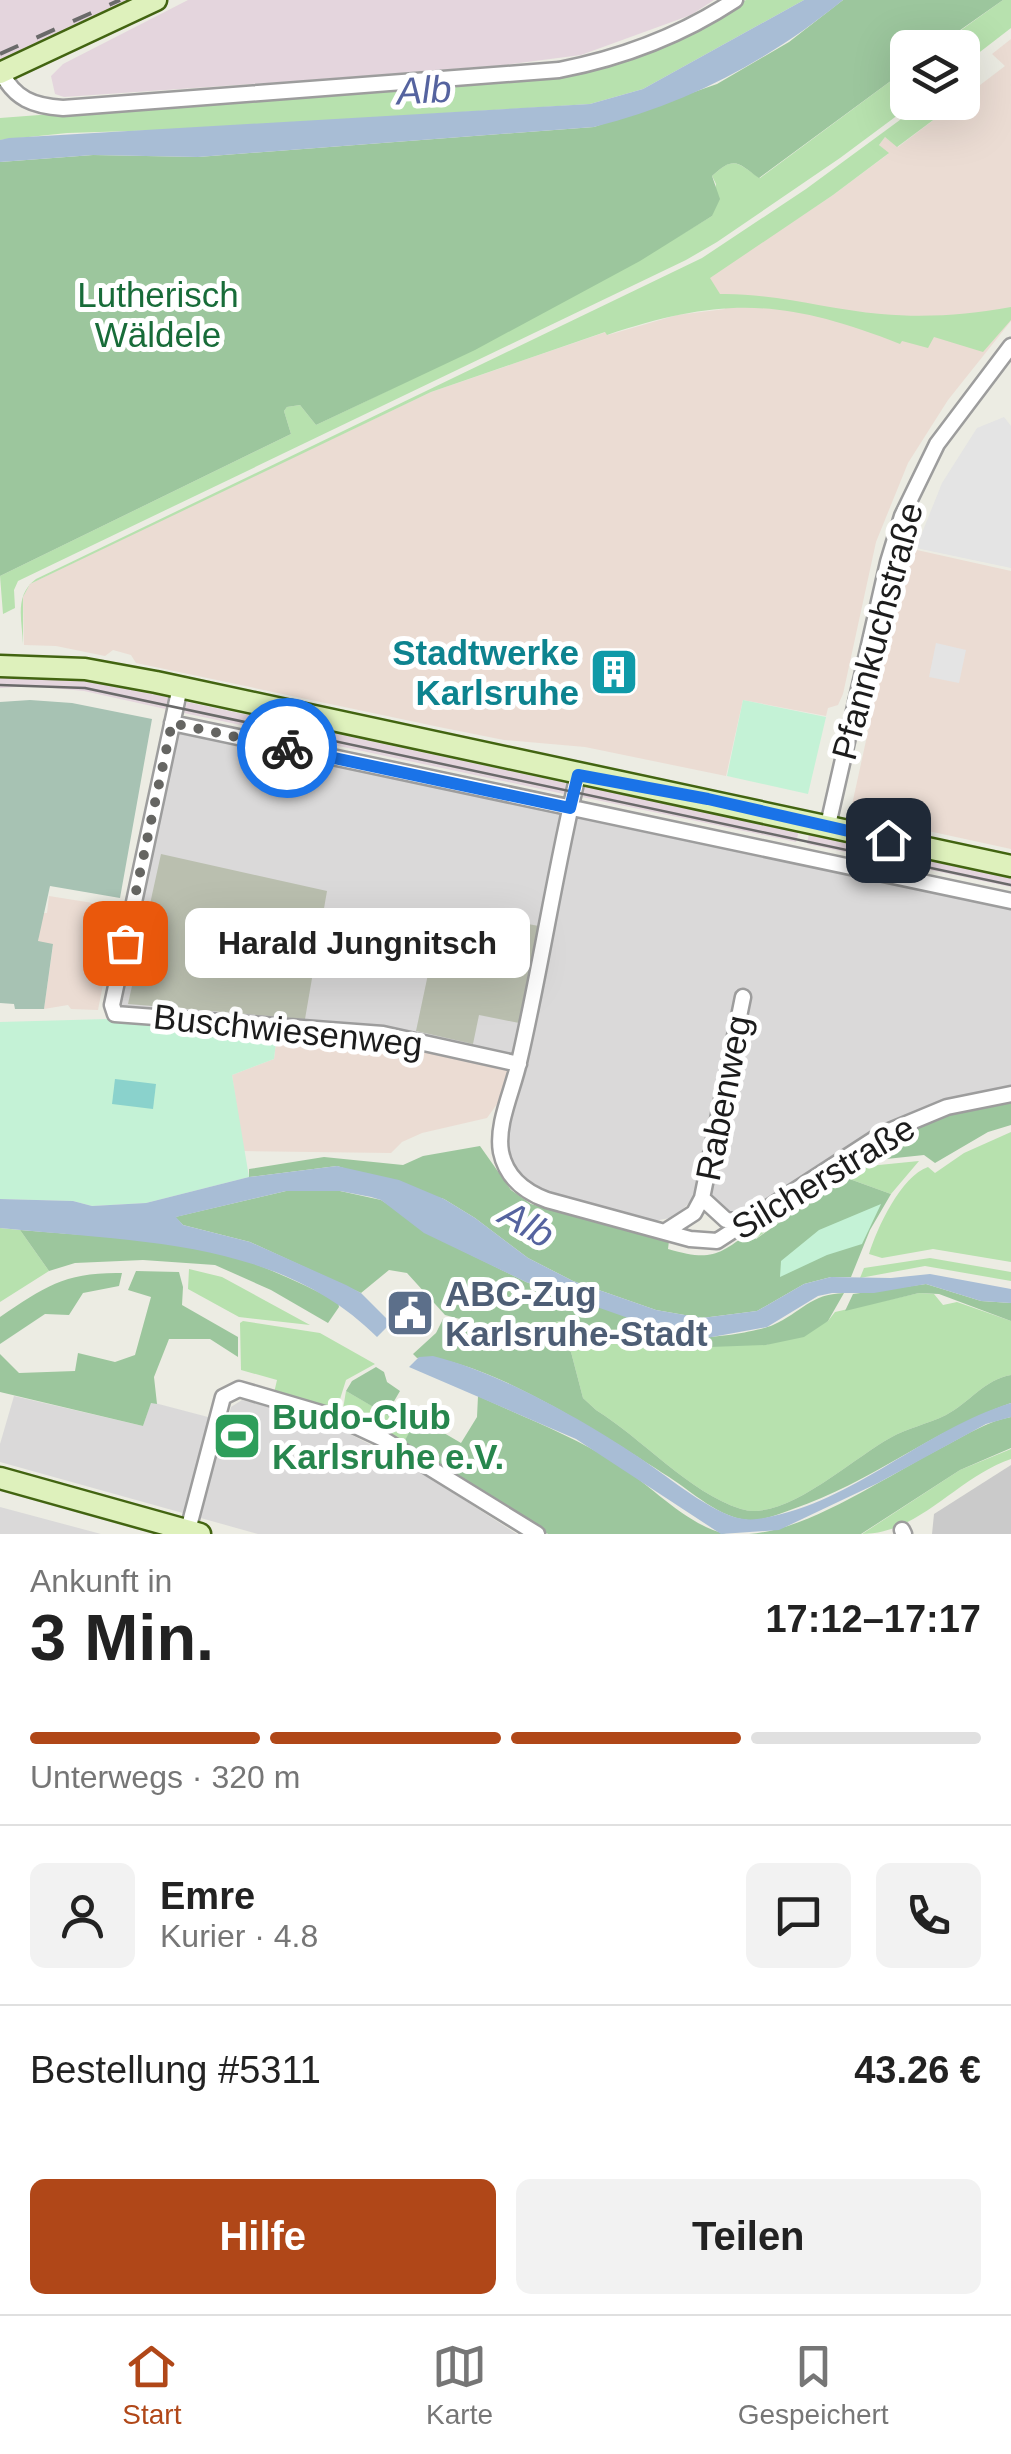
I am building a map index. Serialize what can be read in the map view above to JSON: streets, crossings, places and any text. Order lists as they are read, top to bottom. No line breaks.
{"streets":{"street":["Pfannkuchstraße","Buschwiesenweg","Rabenweg","Silcherstraße"]},"crossings":[["Buschwiesenweg","Silcherstraße"],["Rabenweg","Silcherstraße"]],"water":["Alb"],"parks":["Lutherisch Wäldele"],"places":{"building":["Stadtwerke Karlsruhe"],"other":["Harald Jungnitsch"],"public building":["ABC-Zug Karlsruhe-Stadt"],"sports":["Budo-Club Karlsruhe e.V."]},"page":{"bubble":"Harald Jungnitsch","heading":["3 Min.","Ankunft in","17:12–17:17"],"panel":["Emre","Kurier · 4.8","Bestellung #5311","43.26 €"],"bar":"Unterwegs · 320 m","buttons":["Hilfe","Teilen"],"tabs":["Start","Karte","Gespeichert"]}}
